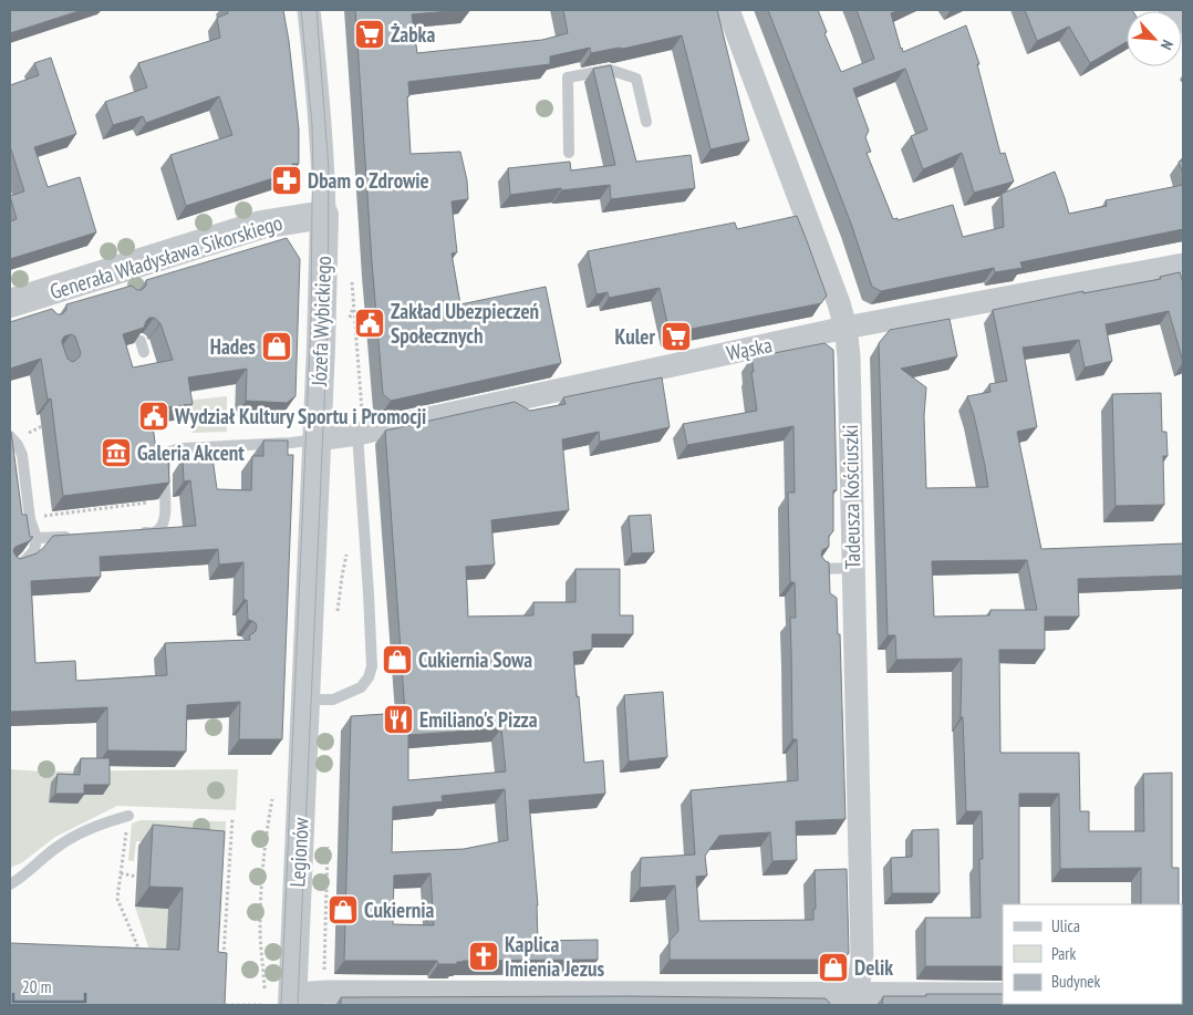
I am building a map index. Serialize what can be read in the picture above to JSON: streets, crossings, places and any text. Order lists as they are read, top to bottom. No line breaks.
{"streets":{"street":["Generała Władysława Sikorskiego","Józefa Wybickiego","Wąska","Tadeusza Kościuszki","Legionów"]},"crossings":[["Generała Władysława Sikorskiego","Józefa Wybickiego"],["Józefa Wybickiego","Wąska"],["Józefa Wybickiego","Legionów"],["Wąska","Tadeusza Kościuszki"]],"places":{"supermarket":["Żabka","Kuler"],"pharmacy":["Dbam o Zdrowie"],"public building":["Zakład Ubezpieczeń Społecznych","Wydział Kultury Sportu i Promocji"],"shop":["Hades","Cukiernia Sowa","Cukiernia","Delik"],"museum":["Galeria Akcent"],"restaurant":["Emiliano's Pizza"],"church":["Kaplica Imienia Jezus"]},"legend":["Ulica","Park","Budynek"],"scale_bar":"20 m","north":"bottom right"}
